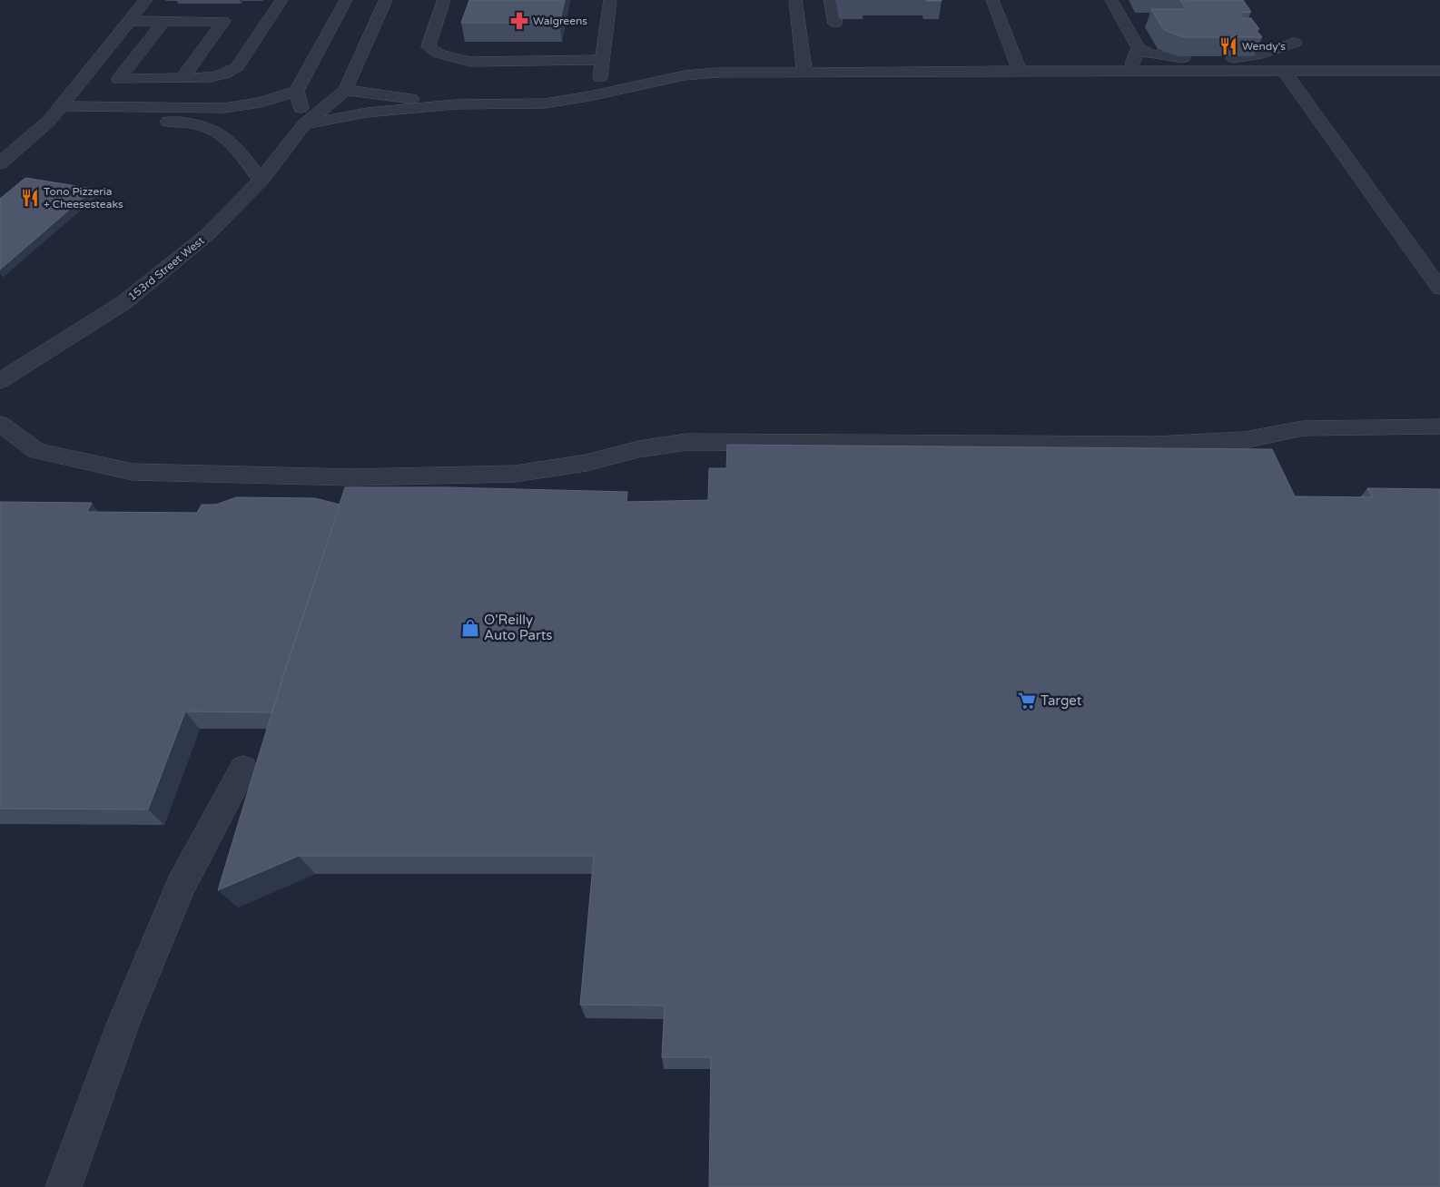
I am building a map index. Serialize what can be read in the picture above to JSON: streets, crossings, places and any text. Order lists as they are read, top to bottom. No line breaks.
{"streets":{"street":["153rd Street West"]},"places":{"pharmacy":["Walgreens"],"restaurant":["Wendy's","Tono Pizzeria + Cheesesteaks"],"shop":["O'Reilly Auto Parts"],"supermarket":["Target"]}}
